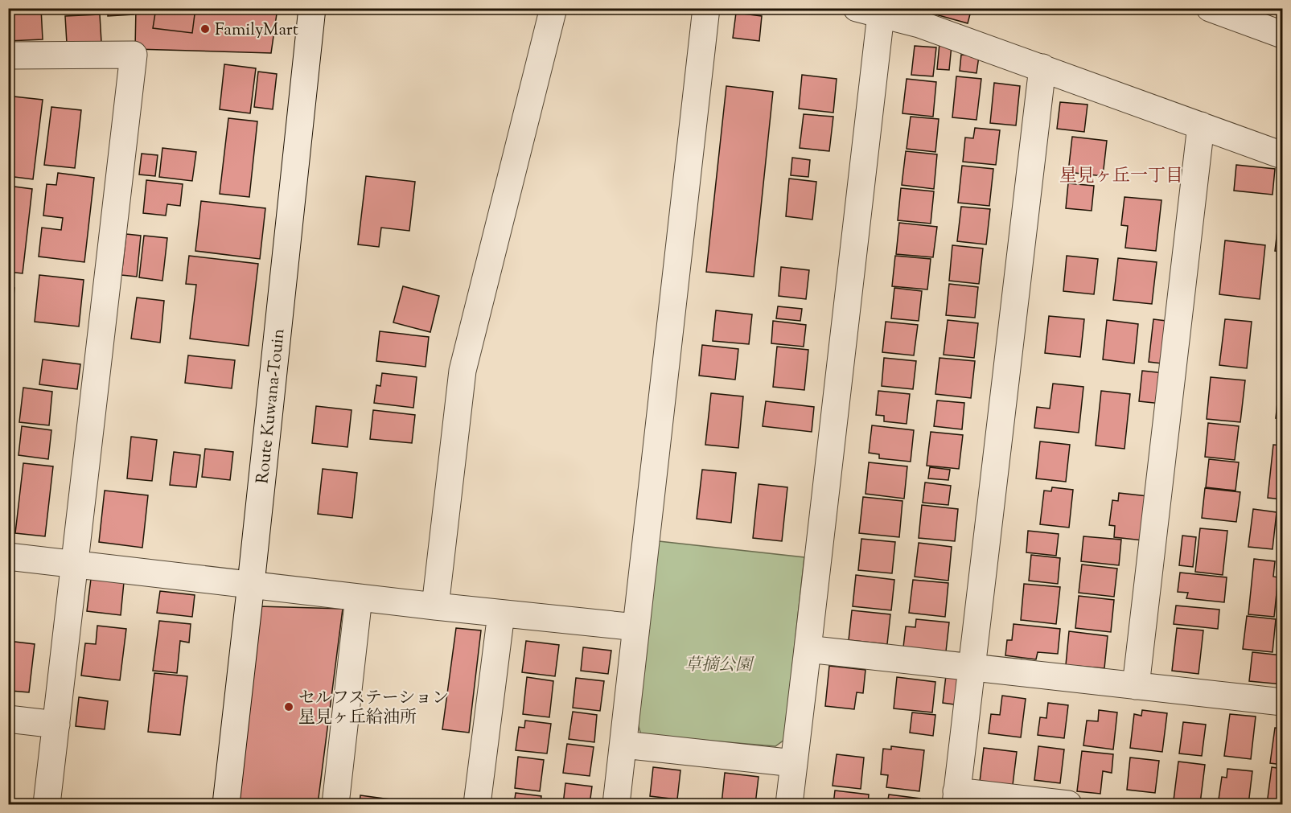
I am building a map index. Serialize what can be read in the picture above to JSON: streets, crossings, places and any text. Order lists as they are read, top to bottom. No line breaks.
{"streets":{"street":["Route Kuwana-Touin"]},"districts":["星見ヶ丘一丁目"],"parks":["草摘公園"],"places":["FamilyMart","セルフステーション 星見ヶ丘給油所"]}
